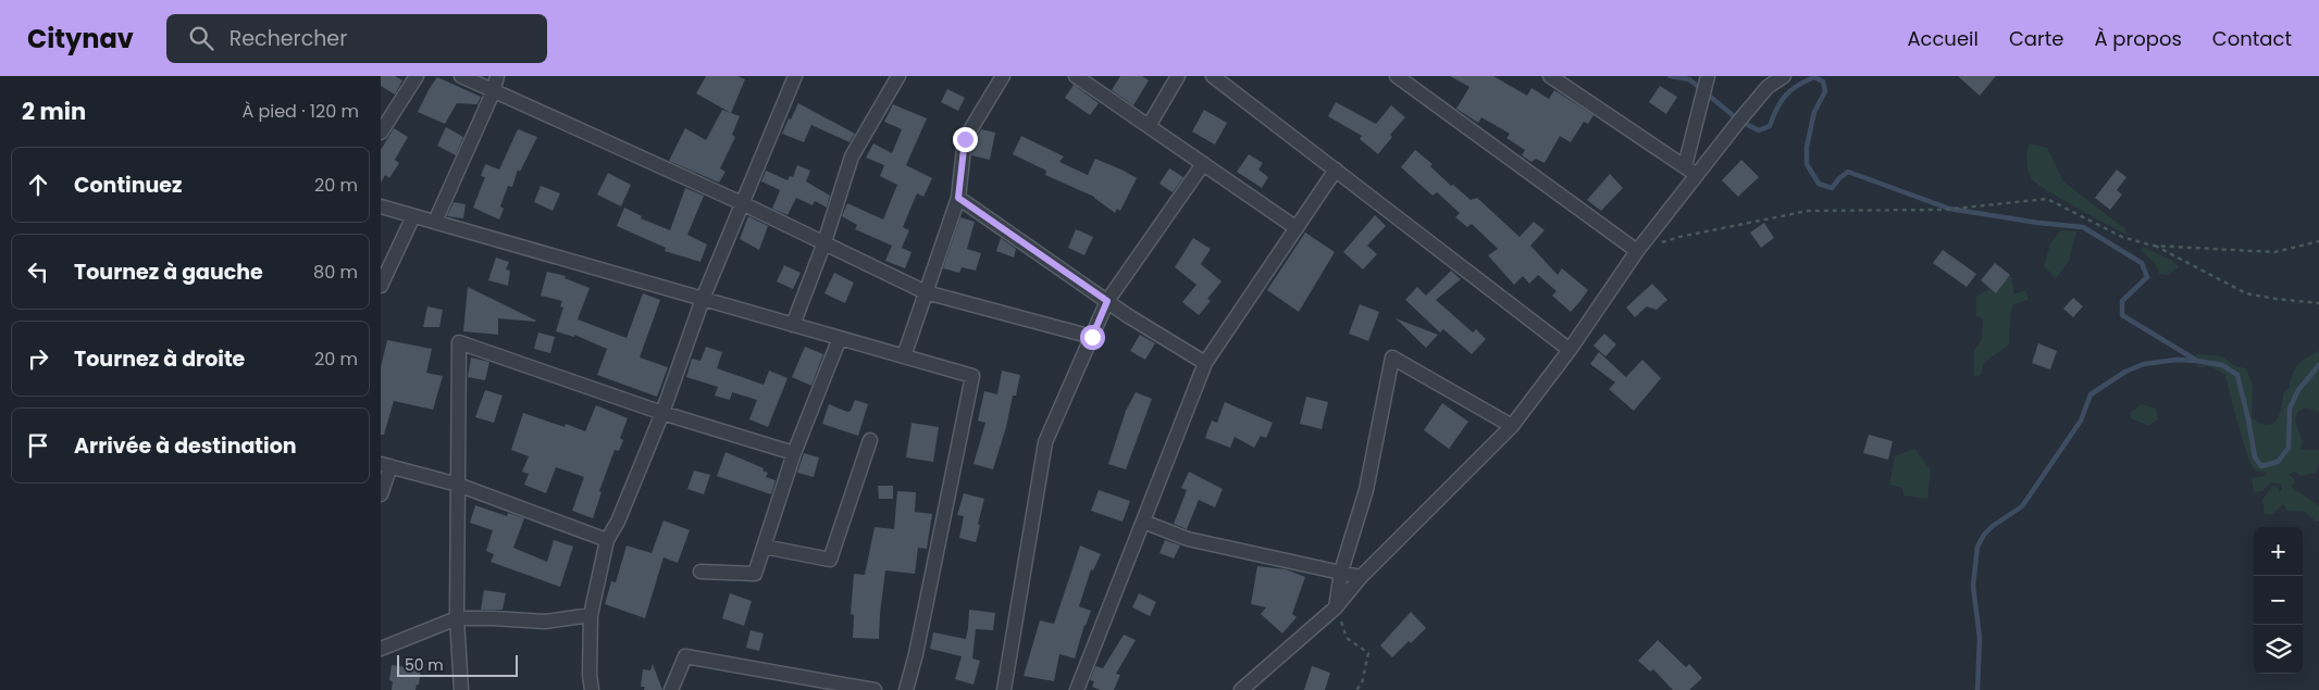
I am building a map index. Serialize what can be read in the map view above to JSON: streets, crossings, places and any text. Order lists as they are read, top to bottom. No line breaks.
{"scale_bar":"50 m","page":{"header":"Citynav","search":"Rechercher","nav":["Accueil","Carte","À propos","Contact"],"heading":["2 min","À pied · 120 m"],"list":[["Continuez","20 m"],["Tournez à gauche","80 m"],["Tournez à droite","20 m"],"Arrivée à destination"],"map_buttons":["+","−"],"scale":"50 m"}}
